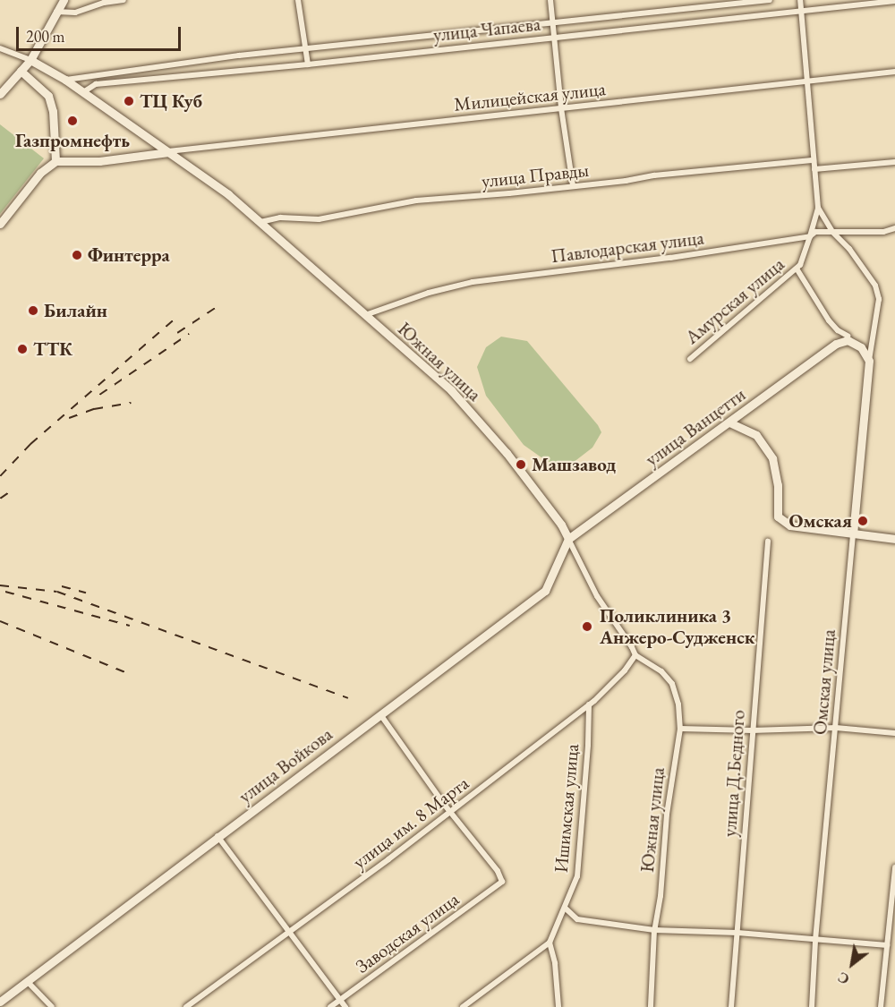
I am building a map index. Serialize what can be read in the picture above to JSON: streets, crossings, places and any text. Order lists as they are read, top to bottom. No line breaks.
{"streets":{"street":["улица Чапаева","Милицейская улица","улица Правды","Павлодарская улица","Амурская улица","Южная улица","улица Ванцетти","Омская улица","улица Войкова","улица Д.Бедного","Ишимская улица","улица им. 8 Марта","Заводская улица"]},"crossings":[["улица Чапаева","Южная улица"],["Милицейская улица","Южная улица"],["улица Правды","Южная улица"],["Павлодарская улица","Амурская улица"],["Павлодарская улица","Южная улица"],["Павлодарская улица","Омская улица"],["Амурская улица","Омская улица"],["Южная улица","улица Ванцетти"],["Южная улица","улица Войкова"],["Южная улица","улица им. 8 Марта"],["улица Ванцетти","улица Войкова"],["Ишимская улица","улица им. 8 Марта"],["улица им. 8 Марта","Заводская улица"]],"places":["ТЦ Куб","Газпромнефть","Финтерра","Билайн","ТТК","Машзавод","Омская","Поликлиника 3 Анжеро-Судженск"],"scale_bar":"200 m","north":"bottom left"}
